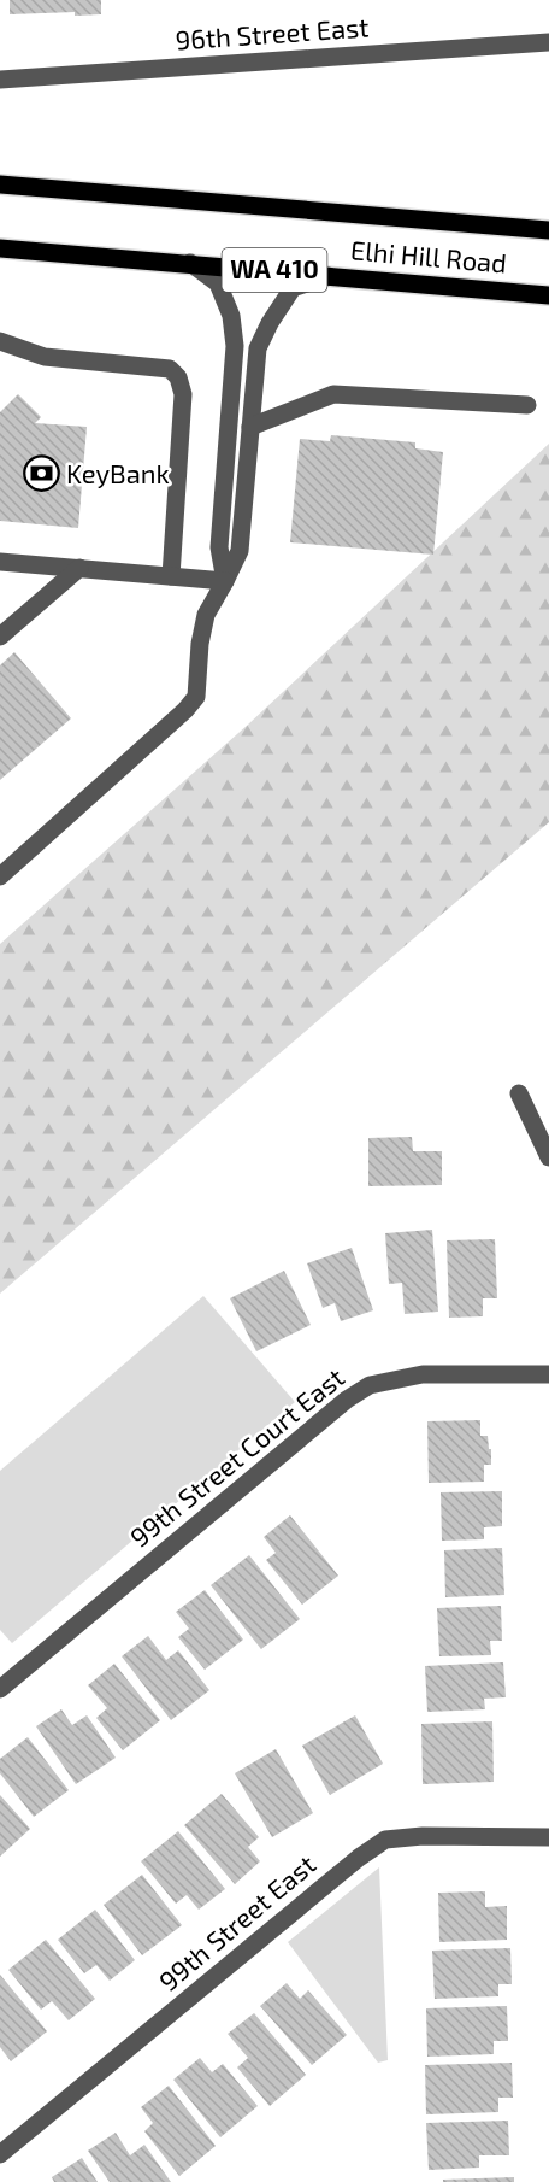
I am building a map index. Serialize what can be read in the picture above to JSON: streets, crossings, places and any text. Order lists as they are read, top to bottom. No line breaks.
{"streets":{"main road":["Elhi Hill Road","WA 410"],"street":["96th Street East","99th Street Court East","99th Street East"]},"places":{"bank":["KeyBank"]}}
